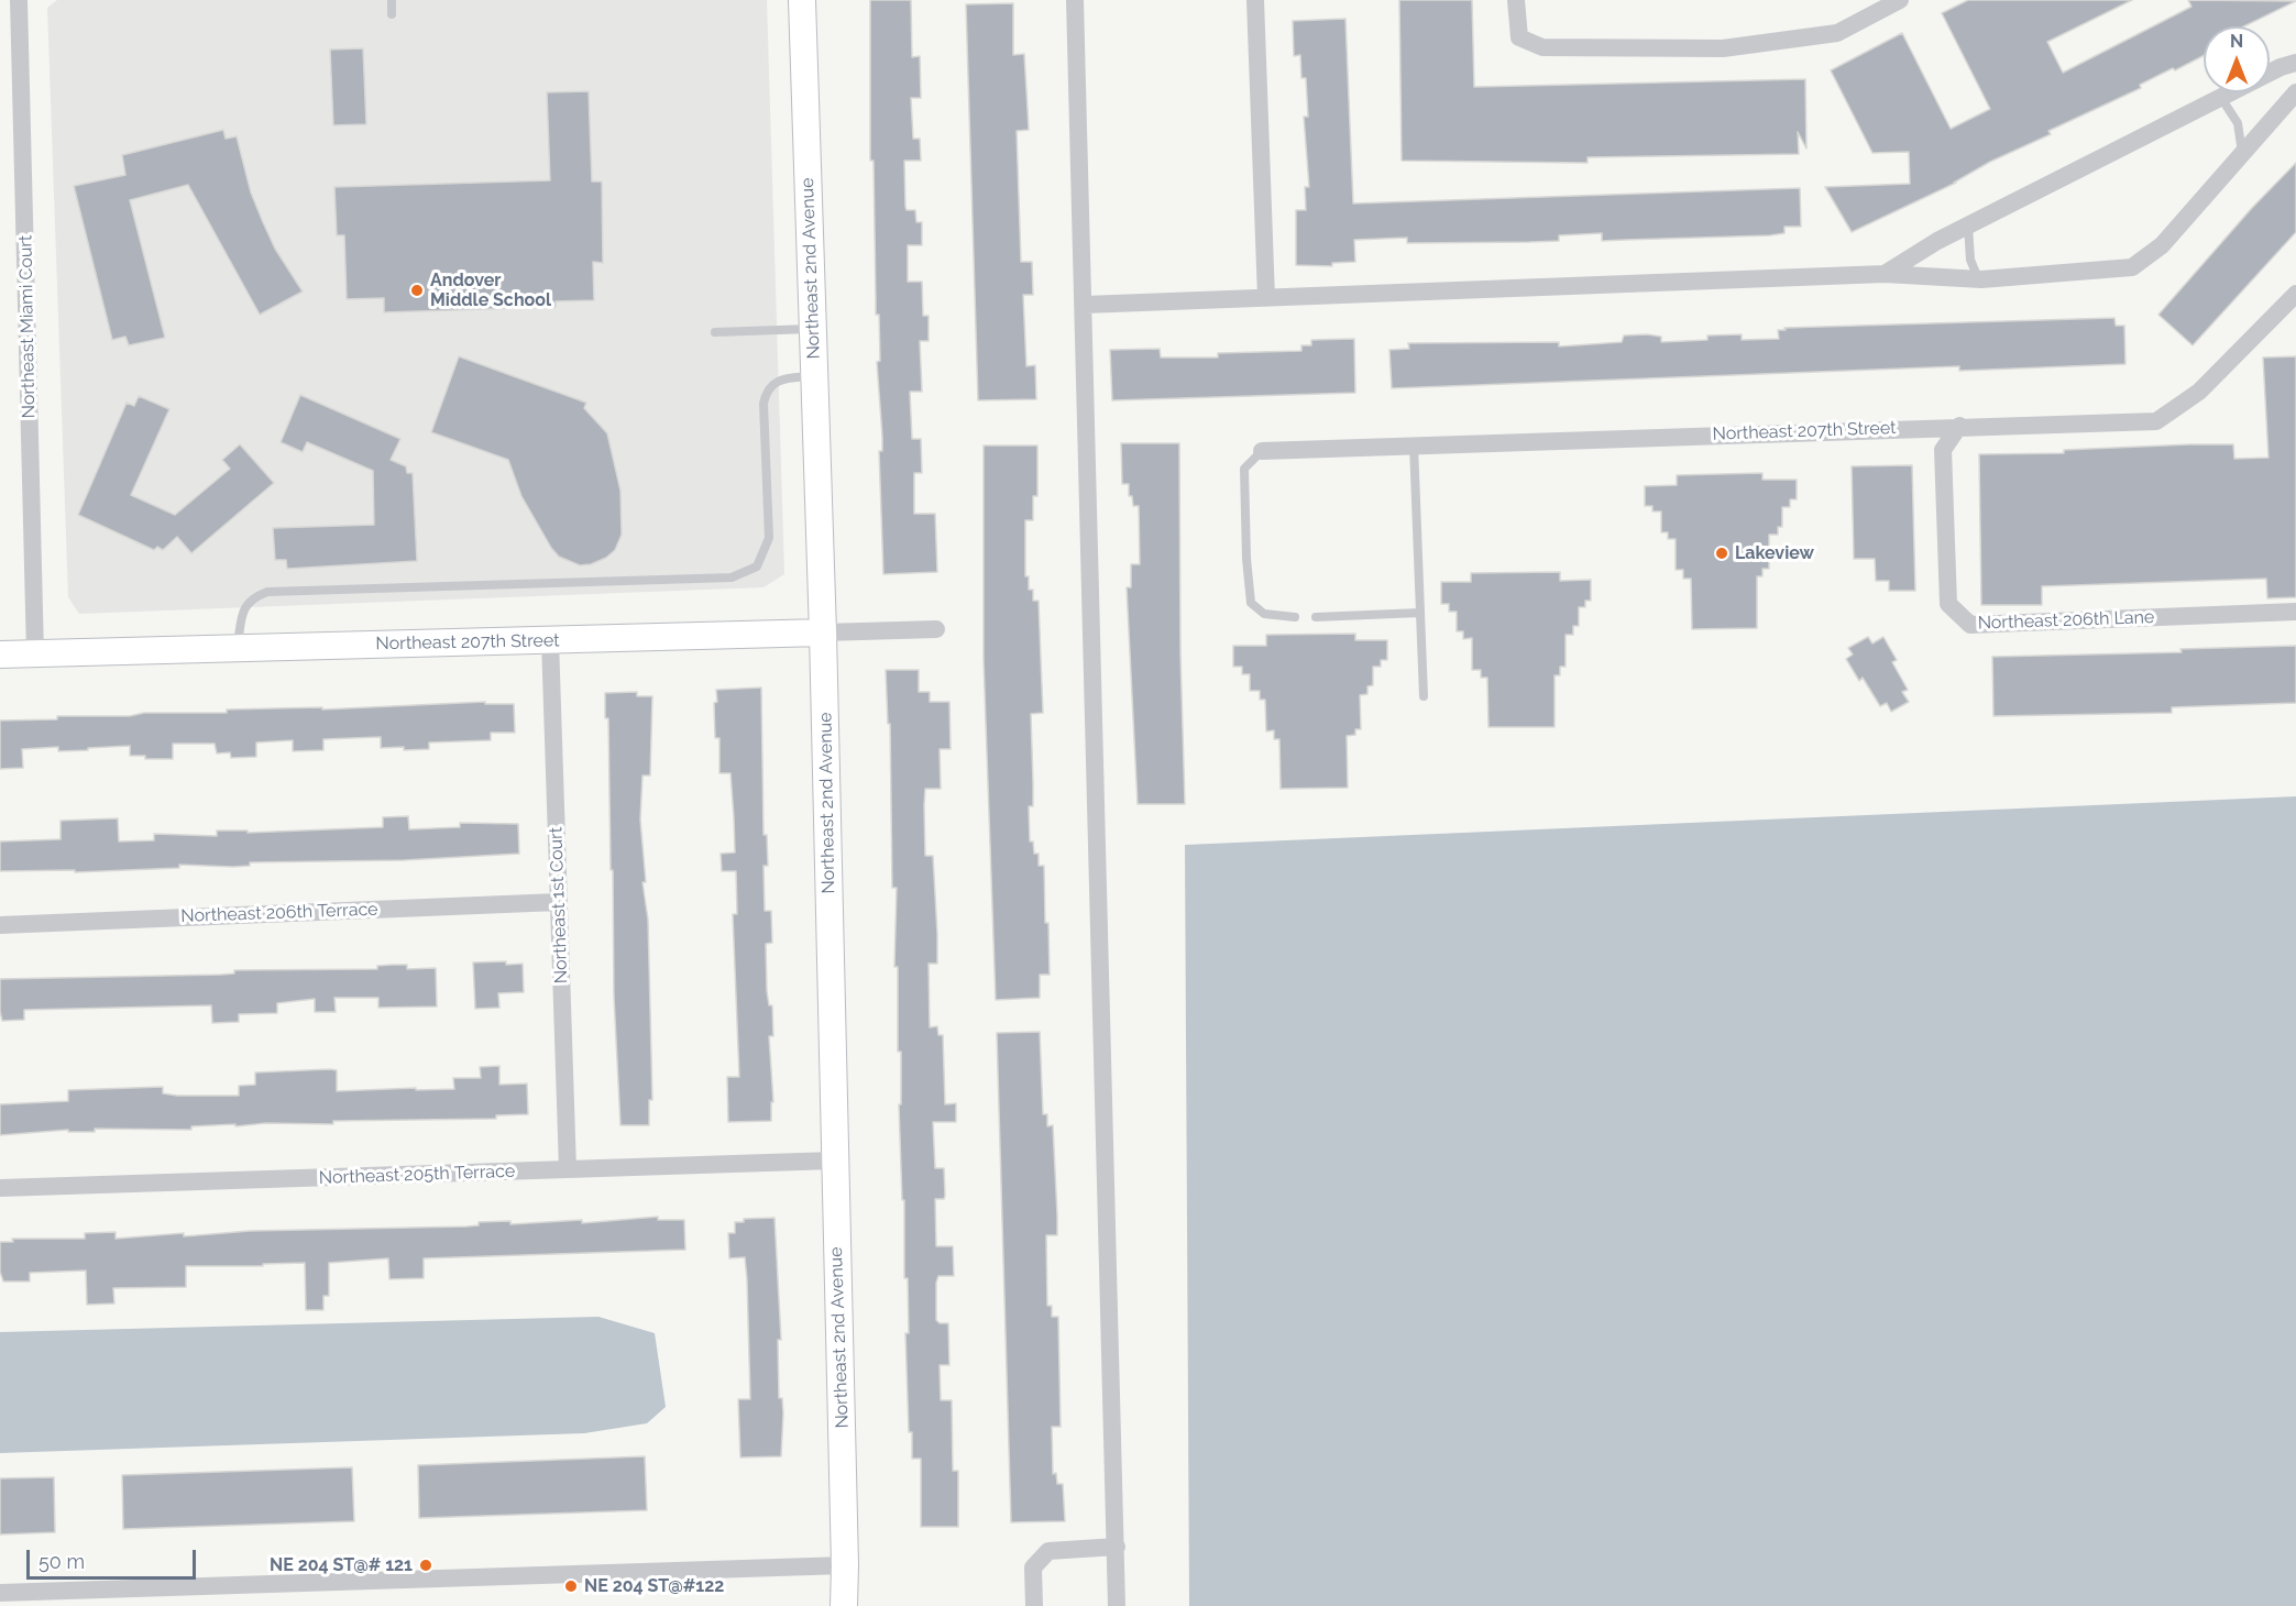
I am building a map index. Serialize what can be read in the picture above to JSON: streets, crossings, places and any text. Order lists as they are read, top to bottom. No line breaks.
{"streets":{"street":["Northeast 2nd Avenue","Northeast Miami Court","Northeast 207th Street","Northeast 206th Lane","Northeast 1st Court","Northeast 206th Terrace","Northeast 205th Terrace"]},"crossings":[["Northeast 2nd Avenue","Northeast 207th Street"],["Northeast 2nd Avenue","Northeast 205th Terrace"],["Northeast Miami Court","Northeast 207th Street"],["Northeast 207th Street","Northeast 206th Lane"],["Northeast 207th Street","Northeast 1st Court"],["Northeast 1st Court","Northeast 206th Terrace"],["Northeast 1st Court","Northeast 205th Terrace"]],"places":["Andover Middle School","Lakeview","NE 204 ST@# 121","NE 204 ST@#122"],"scale_bar":"50 m","north":"top"}
